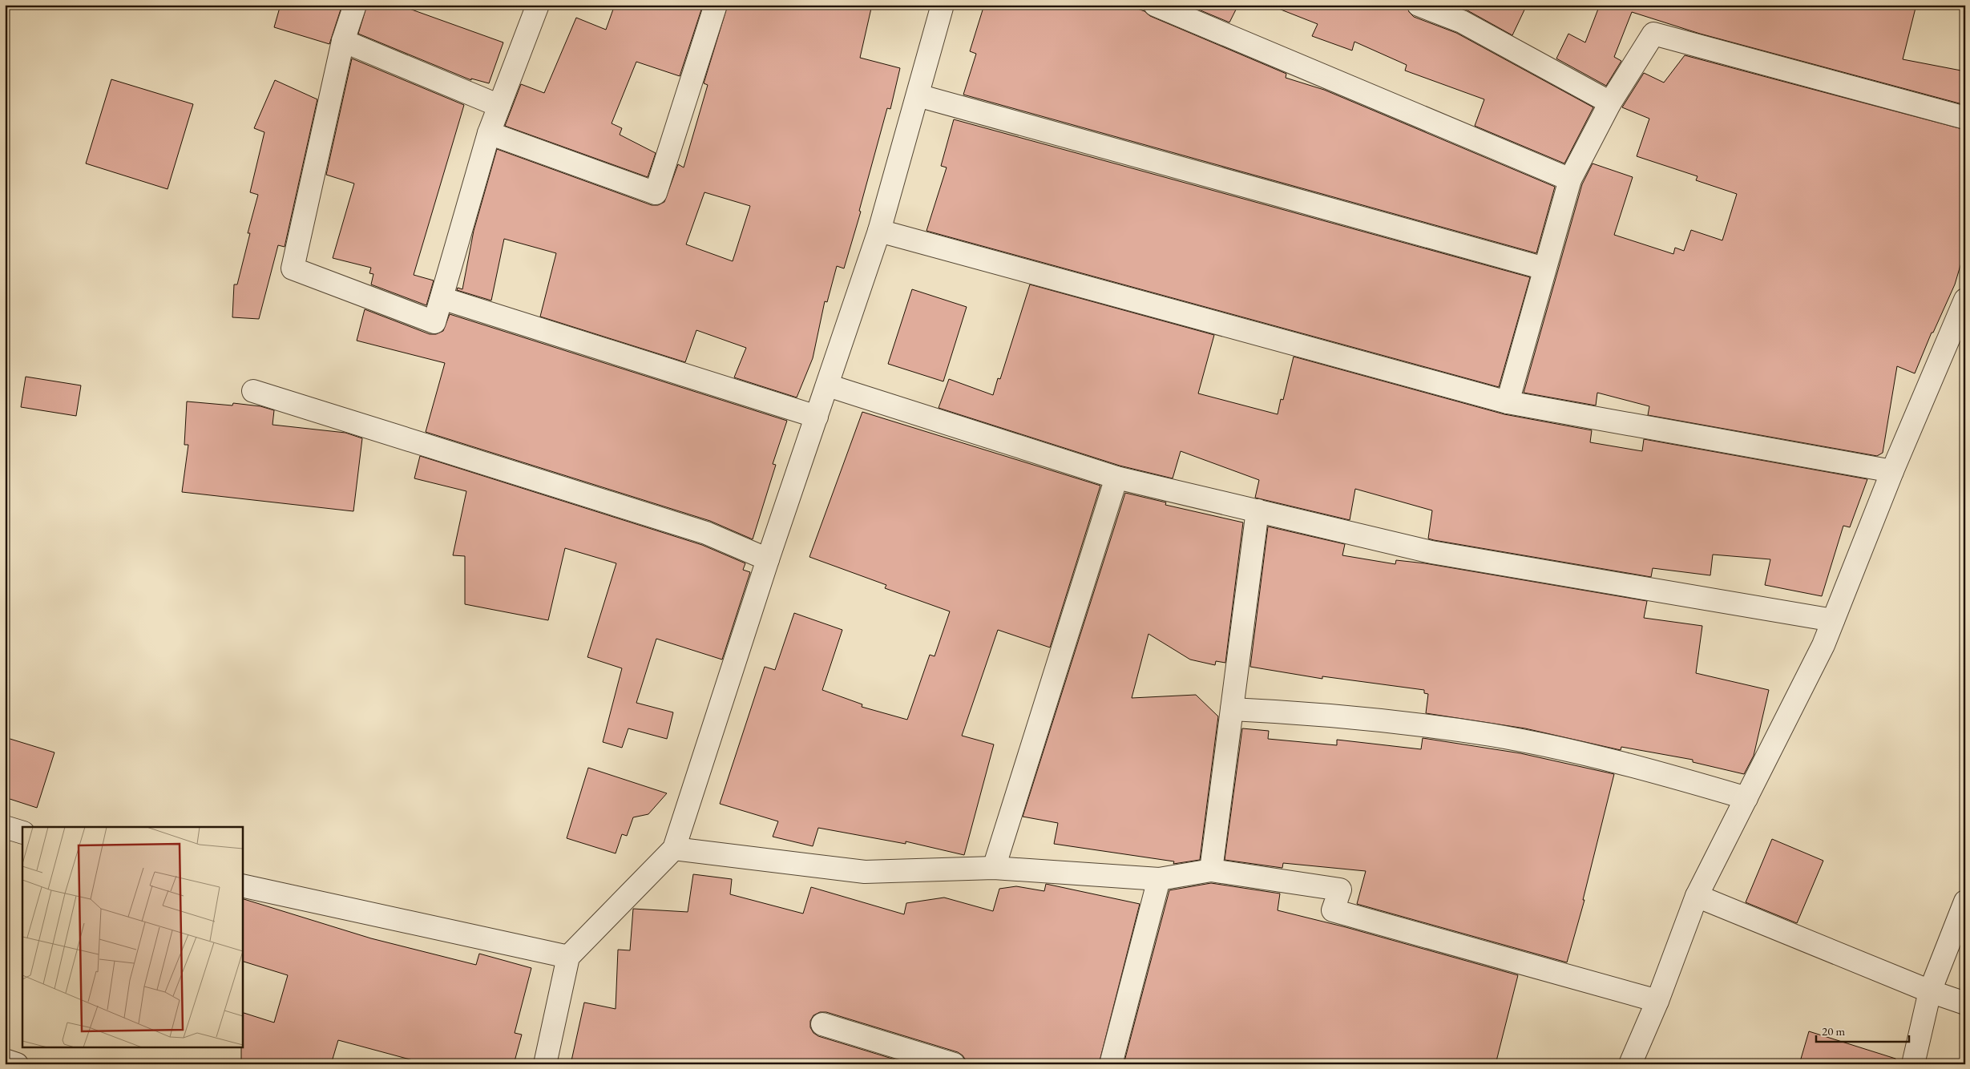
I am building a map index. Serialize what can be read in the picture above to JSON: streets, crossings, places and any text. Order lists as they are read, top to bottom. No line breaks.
{"scale_bar":"20 m"}
